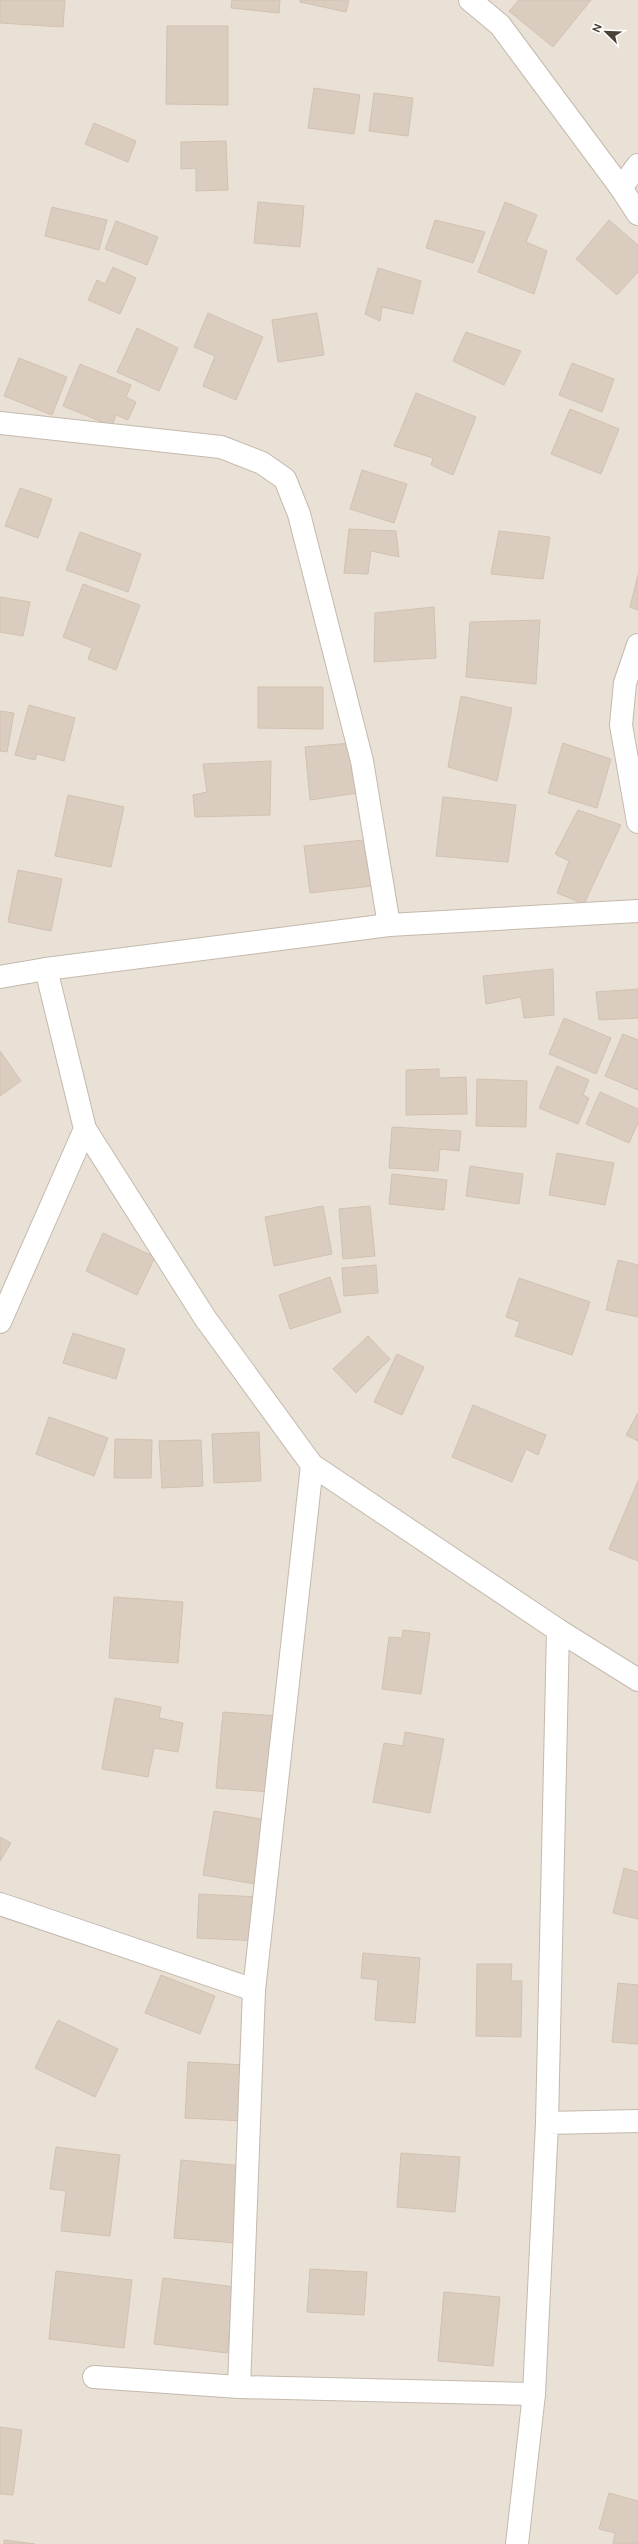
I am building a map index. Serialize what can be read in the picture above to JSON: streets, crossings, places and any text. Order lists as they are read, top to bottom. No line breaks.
{"north":"top left"}
